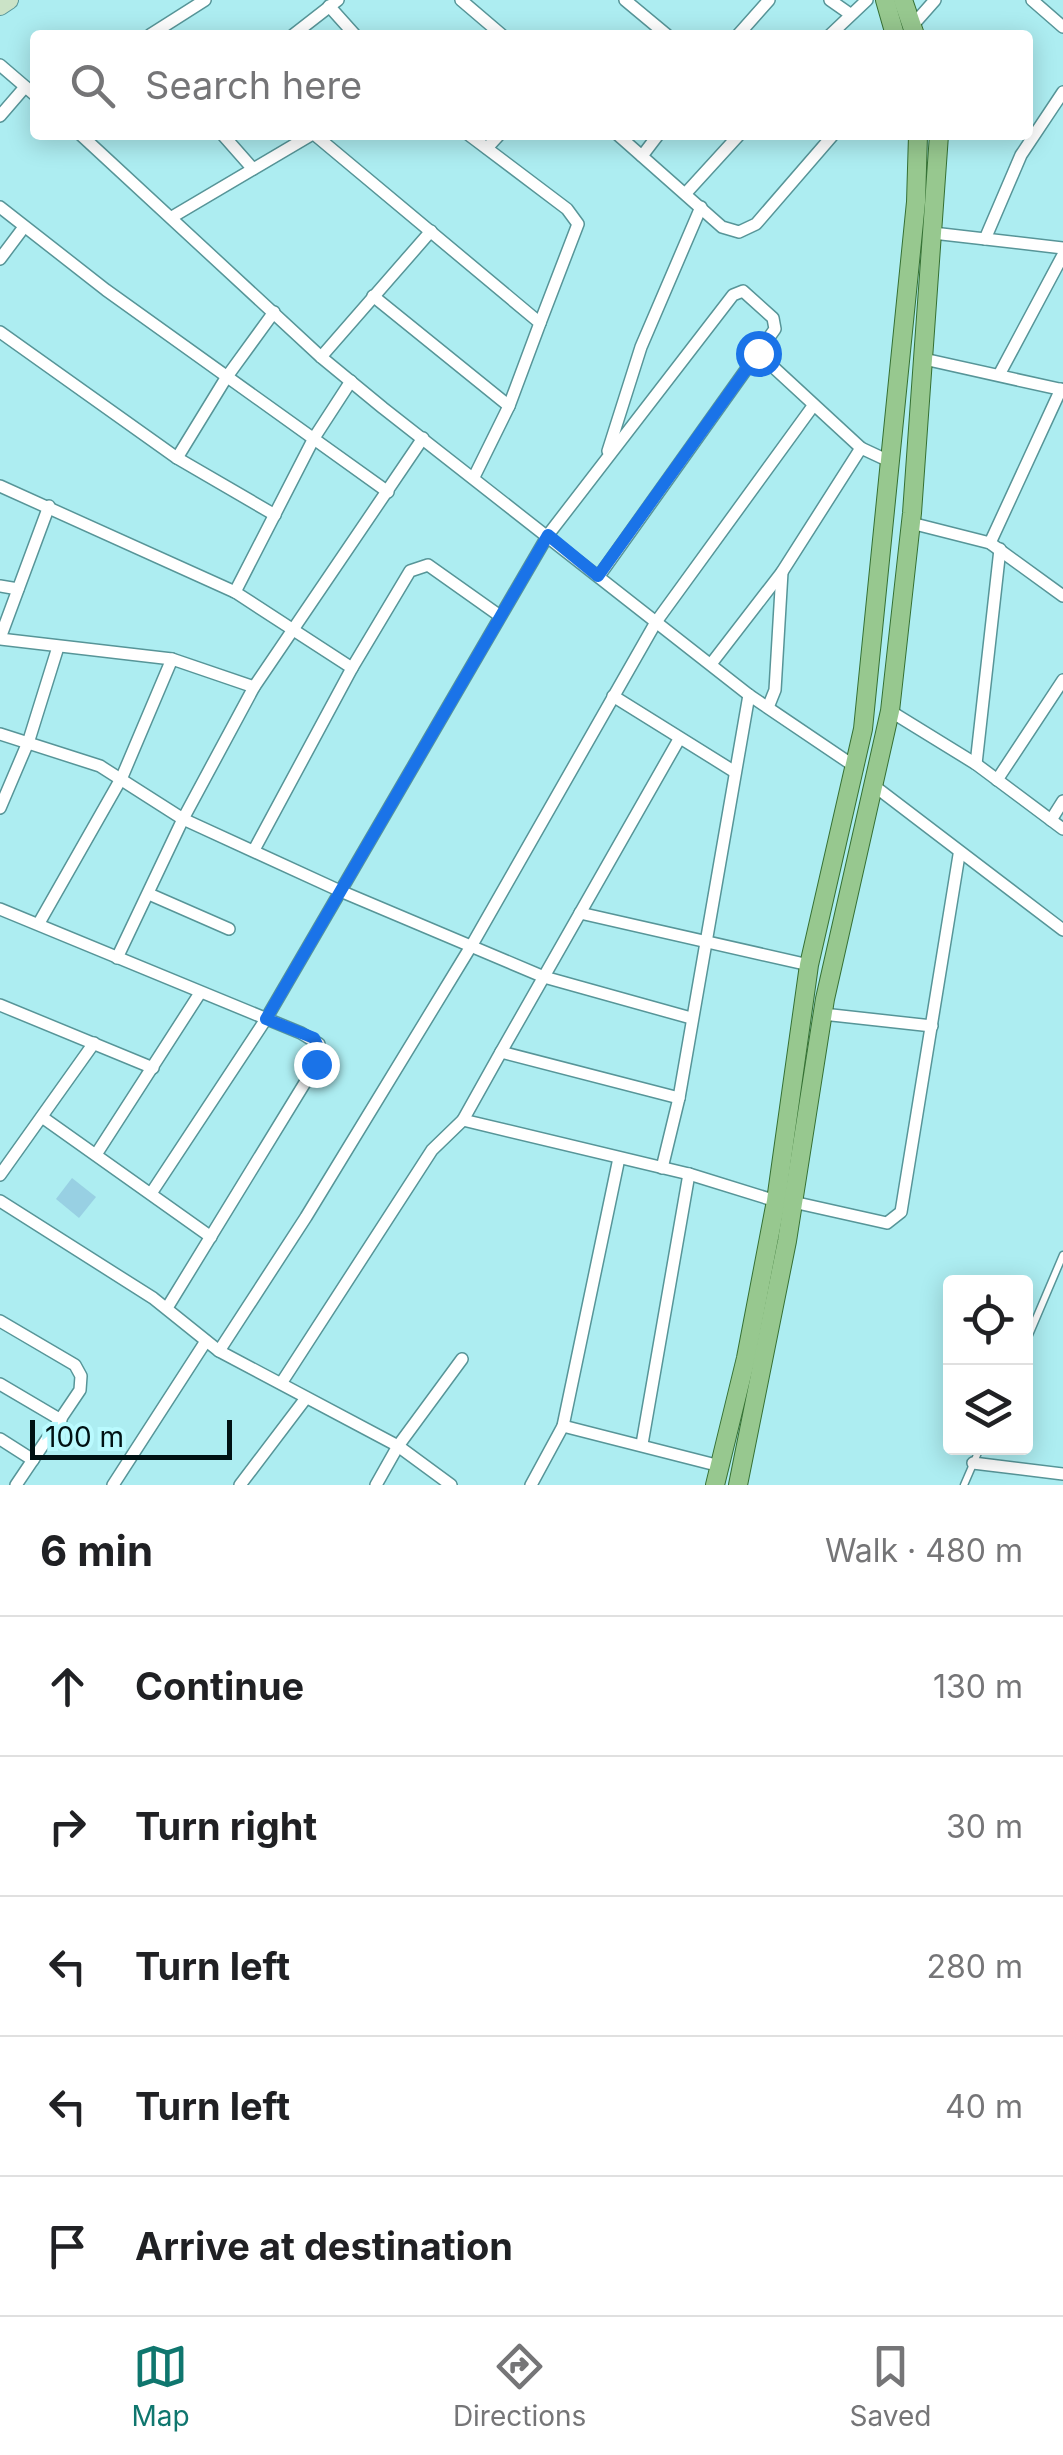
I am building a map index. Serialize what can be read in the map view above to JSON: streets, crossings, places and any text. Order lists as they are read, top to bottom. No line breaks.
{"scale_bar":"100 m","page":{"search":"Search here","scale":"100 m","heading":["6 min","Walk · 480 m"],"list":[["Continue","130 m"],["Turn right","30 m"],["Turn left","280 m"],["Turn left","40 m"],"Arrive at destination"],"nav":["Map","Directions","Saved"]}}
